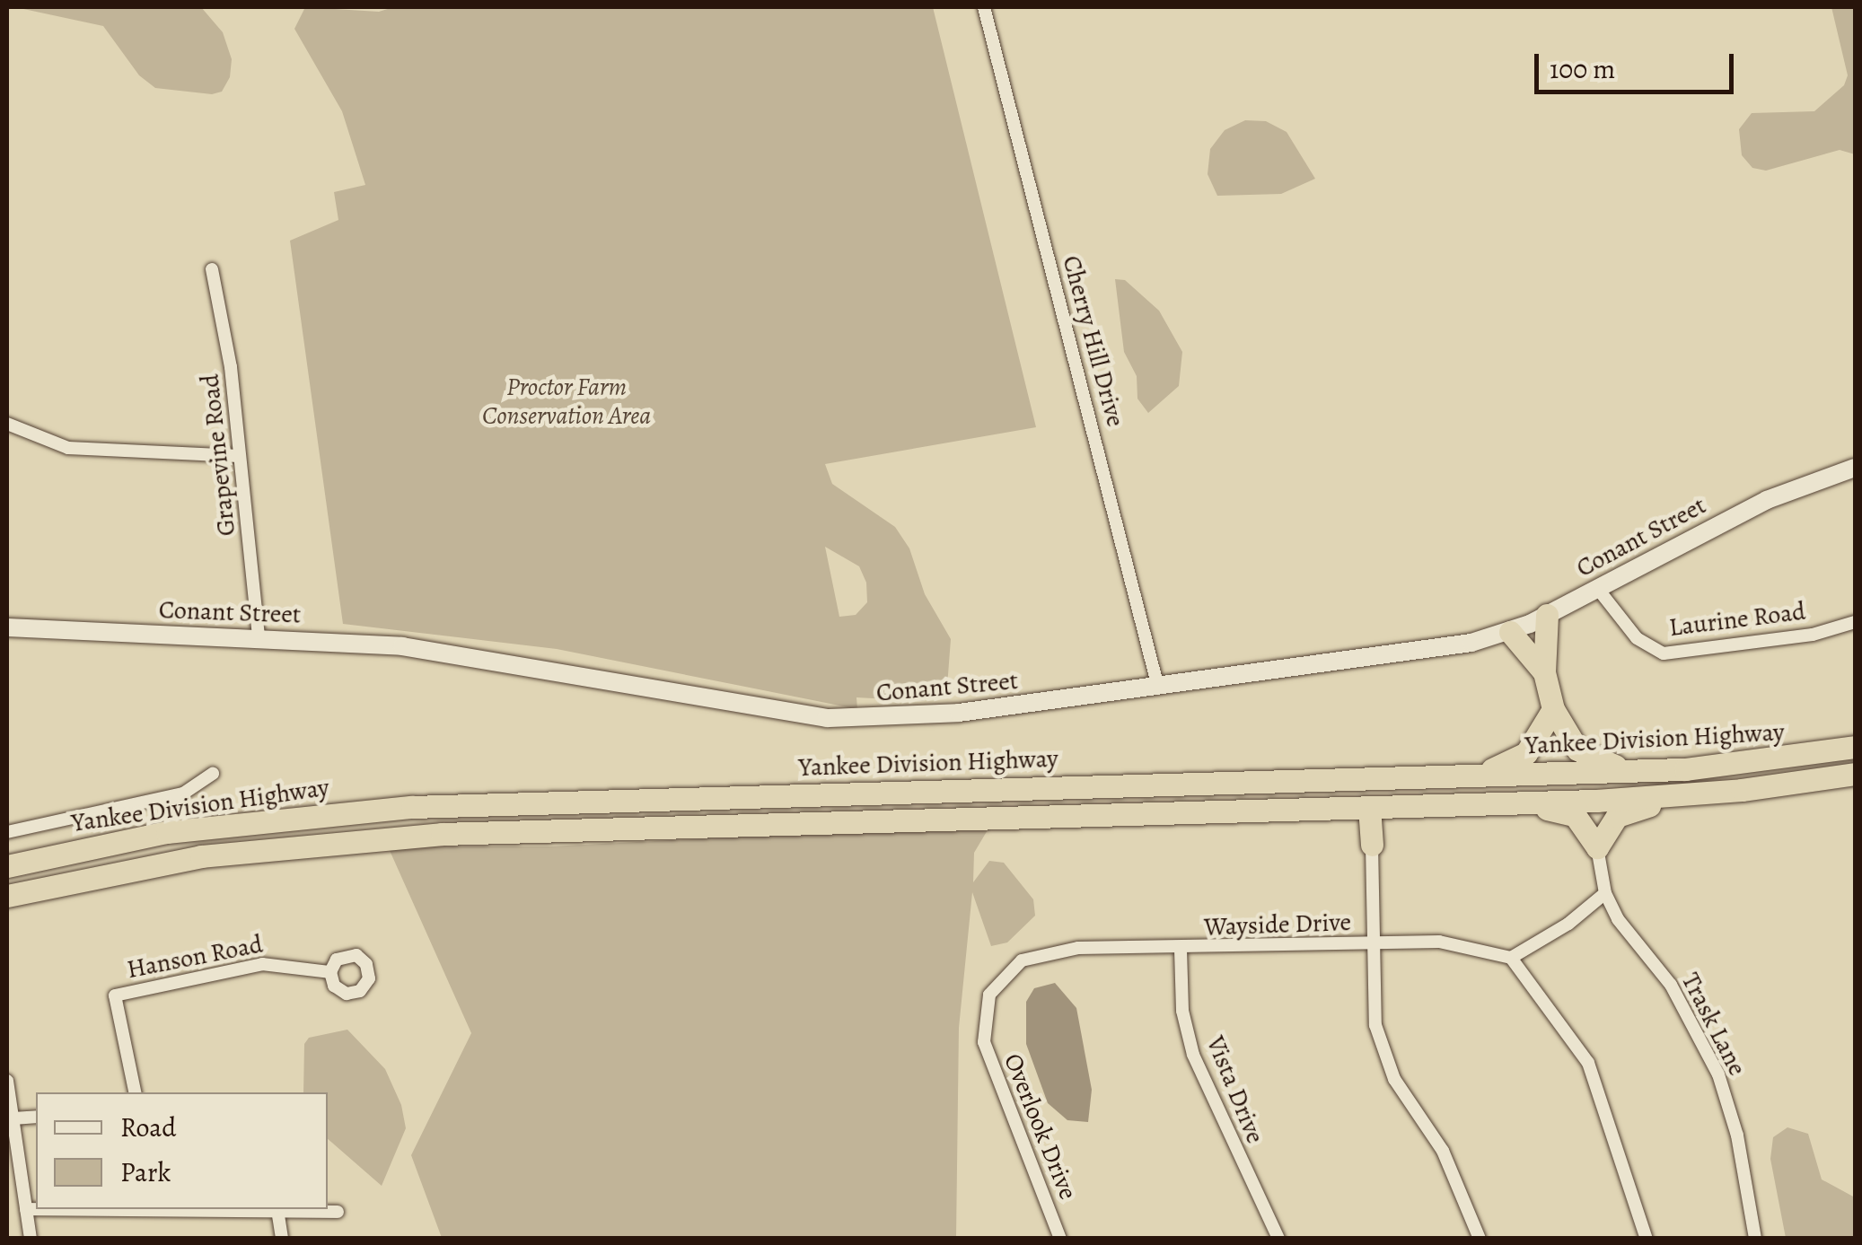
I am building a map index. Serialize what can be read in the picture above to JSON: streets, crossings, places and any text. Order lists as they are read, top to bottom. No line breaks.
{"streets":{"highway":["Yankee Division Highway"],"main road":["Conant Street"],"street":["Cherry Hill Drive","Grapevine Road","Laurine Road","Wayside Drive","Hanson Road","Trask Lane","Vista Drive","Overlook Drive"]},"crossings":[["Cherry Hill Drive","Conant Street"],["Grapevine Road","Conant Street"],["Conant Street","Laurine Road"],["Wayside Drive","Vista Drive"],["Wayside Drive","Overlook Drive"]],"parks":["Proctor Farm Conservation Area"],"legend":["Road","Park"],"scale_bar":"100 m"}
